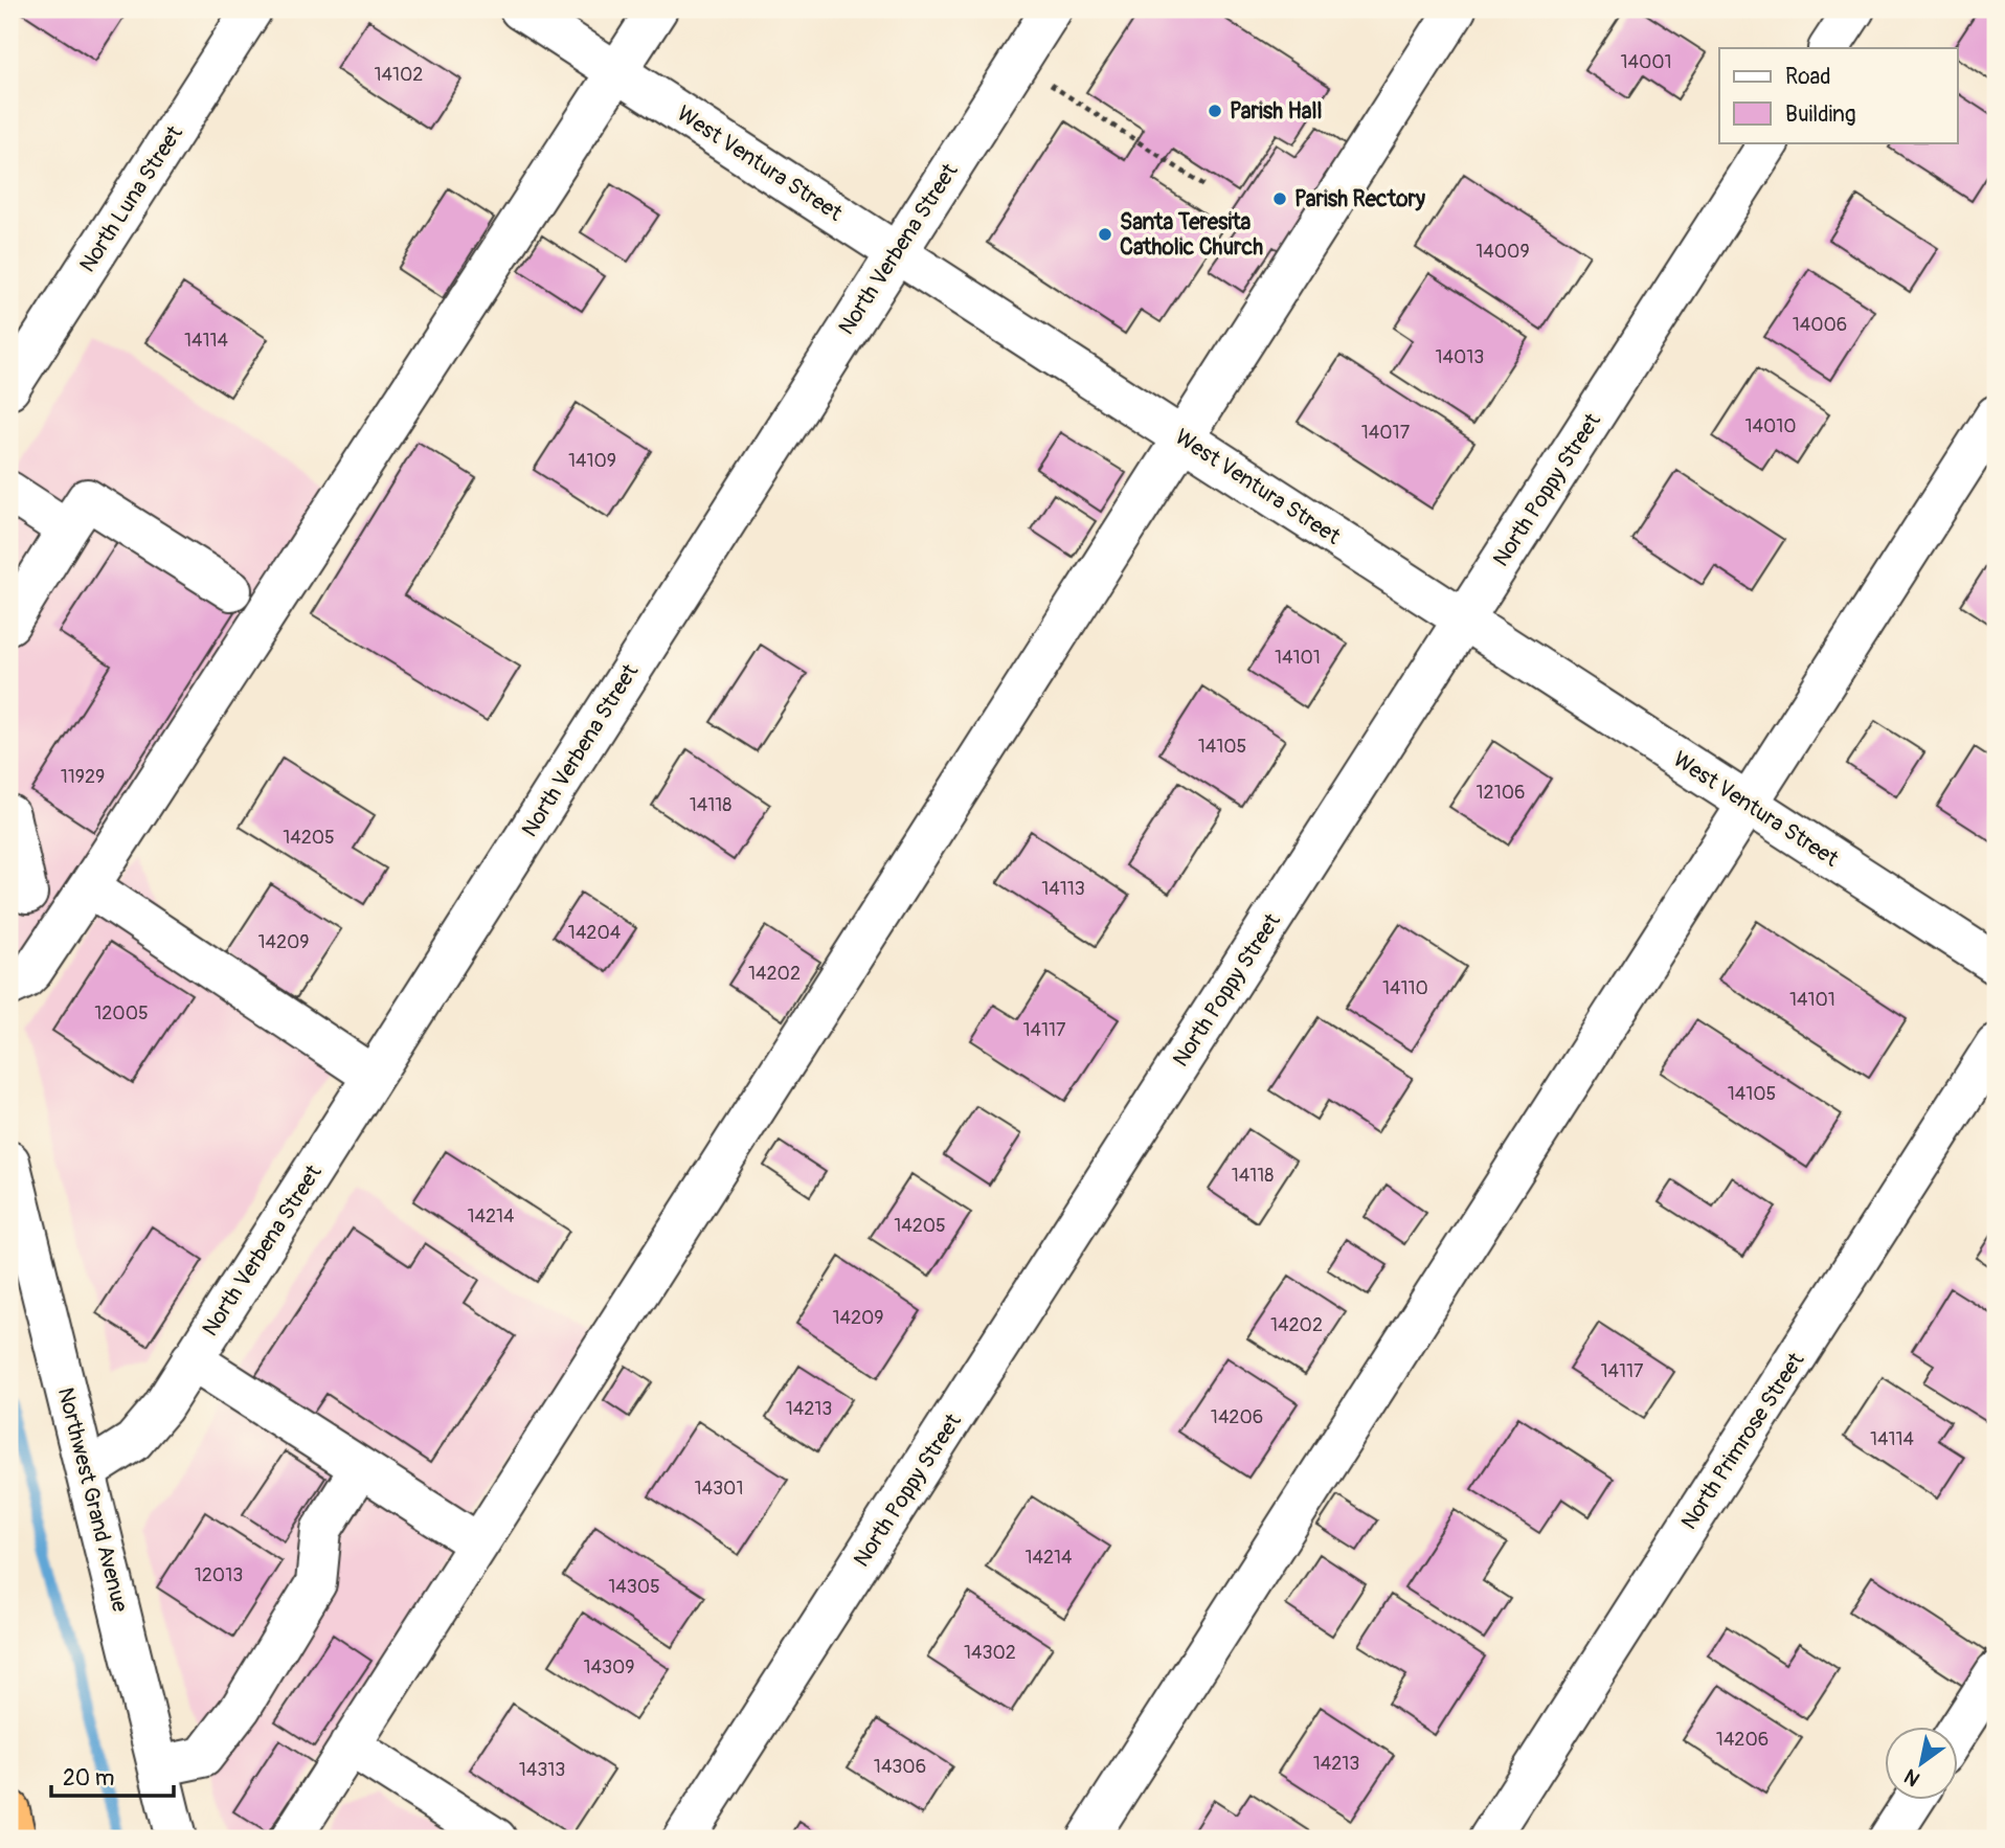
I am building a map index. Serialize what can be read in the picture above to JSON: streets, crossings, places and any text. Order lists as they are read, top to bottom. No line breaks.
{"streets":{"street":["West Ventura Street","North Luna Street","North Verbena Street","North Poppy Street","North Primrose Street","Northwest Grand Avenue"]},"crossings":[["West Ventura Street","North Verbena Street"],["West Ventura Street","North Poppy Street"],["North Verbena Street","Northwest Grand Avenue"]],"places":["Parish Hall","Parish Rectory","Santa Teresita Catholic Church"],"house_numbers":["14001","14102","14009","14006","14114","14013","14010","14017","14109","14101","14105","11929","12106","14118","14205","14113","14204","14209","14202","14110","14101","12005","14117","14105","14118","14214","14205","14209","14202","14117","14213","14206","14114","14301","14214","12013","14305","14302","14309","14206","14213","14306","14313"],"legend":["Road","Building"],"scale_bar":"20 m","north":"bottom left"}
